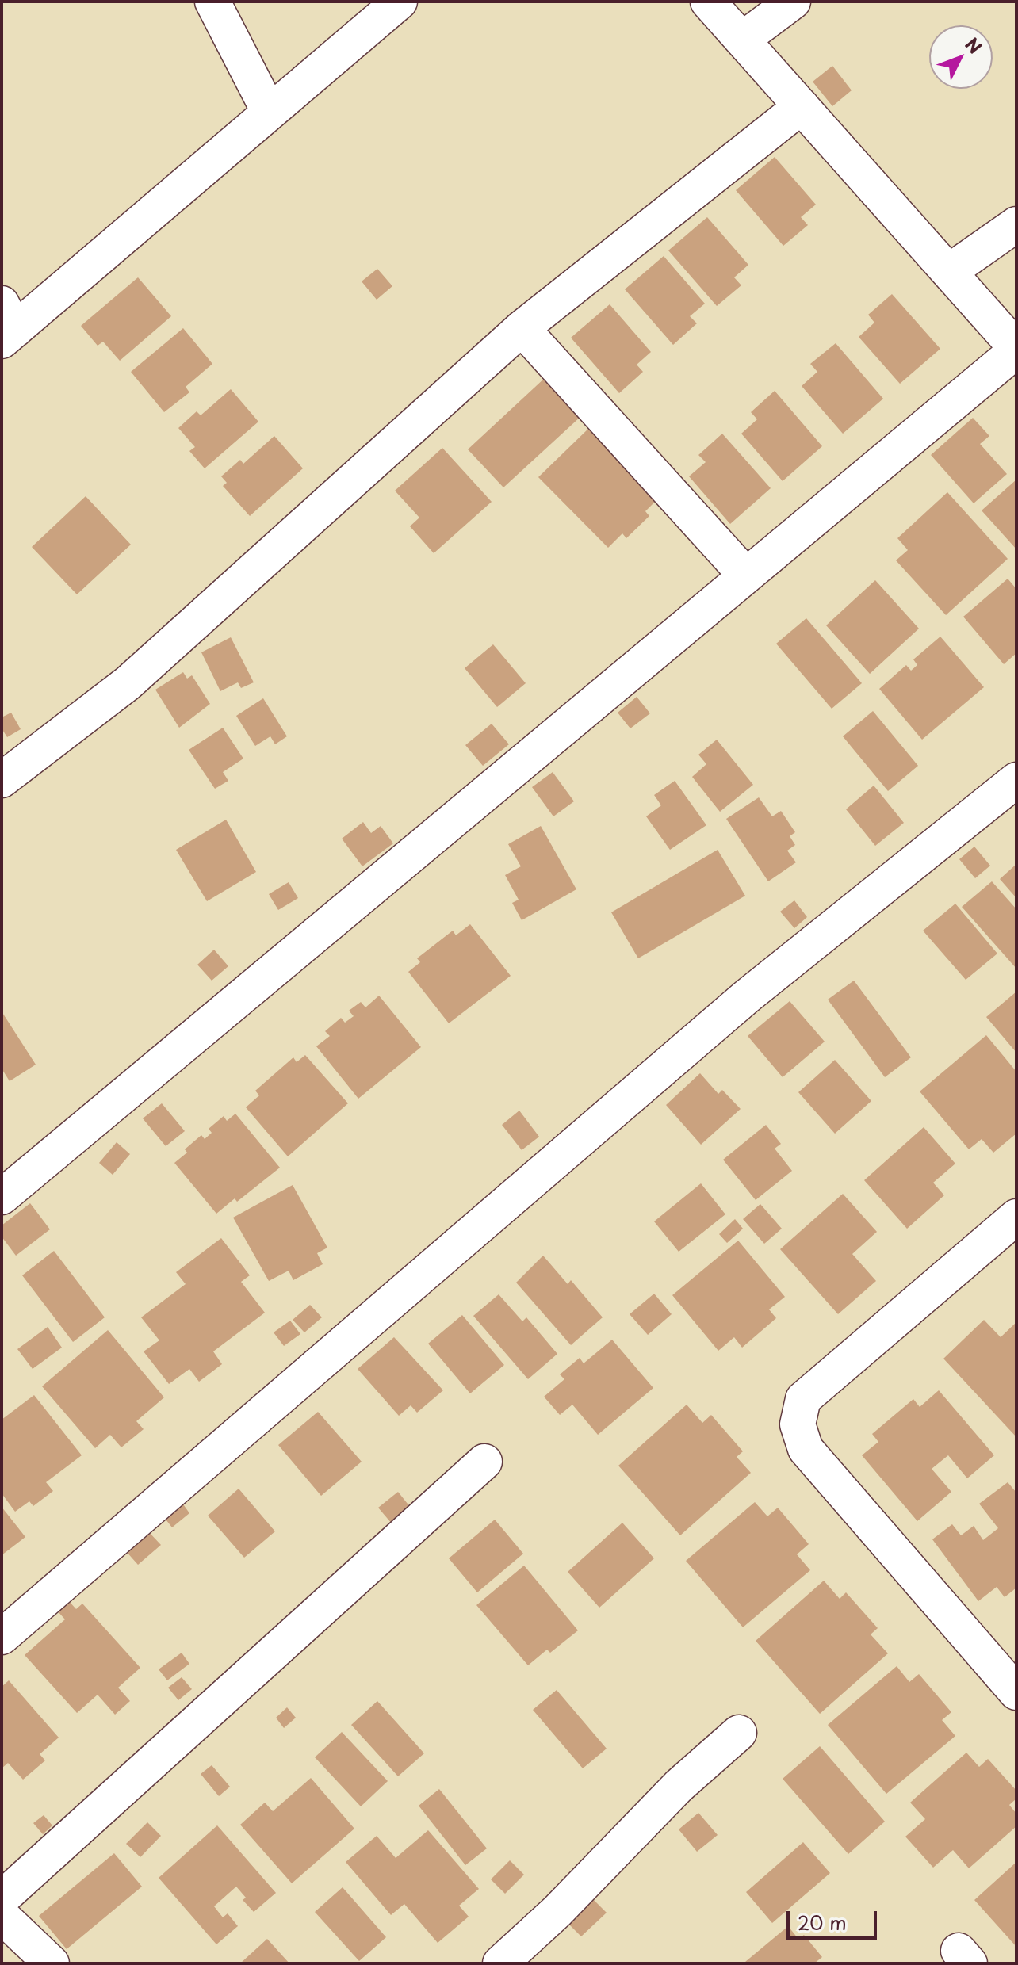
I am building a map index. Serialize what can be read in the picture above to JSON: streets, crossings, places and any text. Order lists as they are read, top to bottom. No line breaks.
{"scale_bar":"20 m","north":"top right"}
